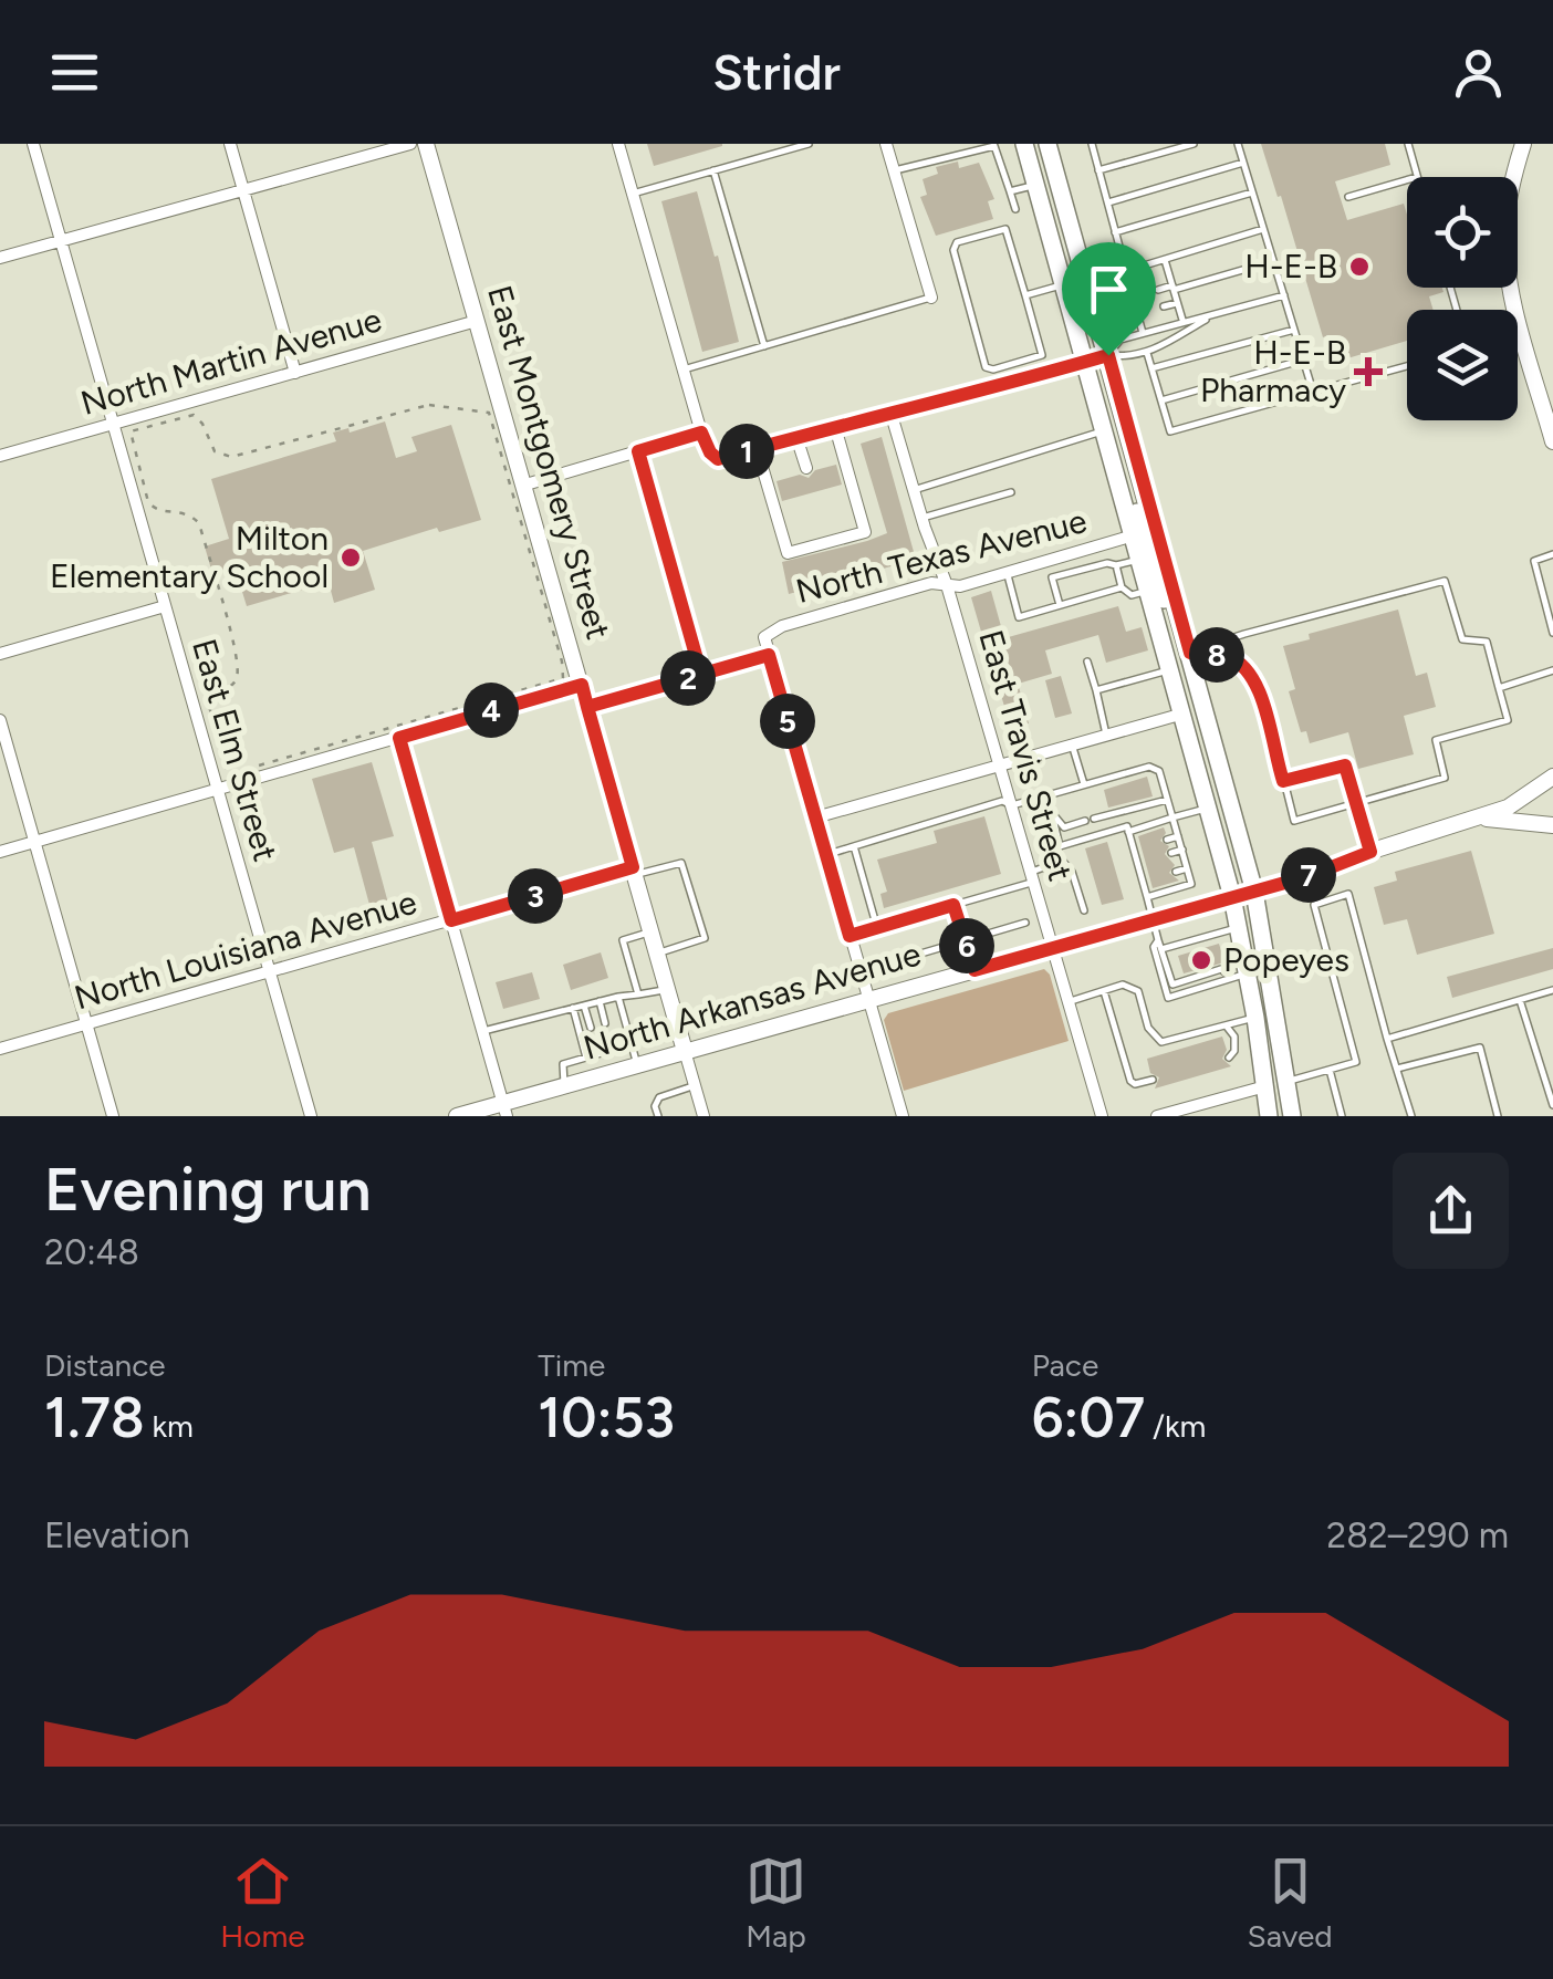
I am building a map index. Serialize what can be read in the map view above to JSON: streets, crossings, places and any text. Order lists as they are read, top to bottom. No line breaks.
{"streets":{"main road":["East Montgomery Street","North Arkansas Avenue"],"street":["North Martin Avenue","North Texas Avenue","East Elm Street","East Travis Street","North Louisiana Avenue"]},"crossings":[["North Martin Avenue","East Montgomery Street"],["North Martin Avenue","East Elm Street"],["East Montgomery Street","North Louisiana Avenue"],["East Montgomery Street","North Arkansas Avenue"],["North Texas Avenue","East Travis Street"],["East Elm Street","North Louisiana Avenue"],["East Travis Street","North Arkansas Avenue"]],"places":{"other":["H-E-B","Milton Elementary School","Popeyes"],"health":["H-E-B Pharmacy"]},"page":{"header":"Stridr","pins":["1","8","2","4","5","7","3","6"],"heading":["Evening run","20:48"],"stats":[["Distance","1.78 km"],["Time","10:53"],["Pace","6:07 /km"]],"chart":["Elevation","282–290 m"],"tabs":["Home","Map","Saved"]}}
